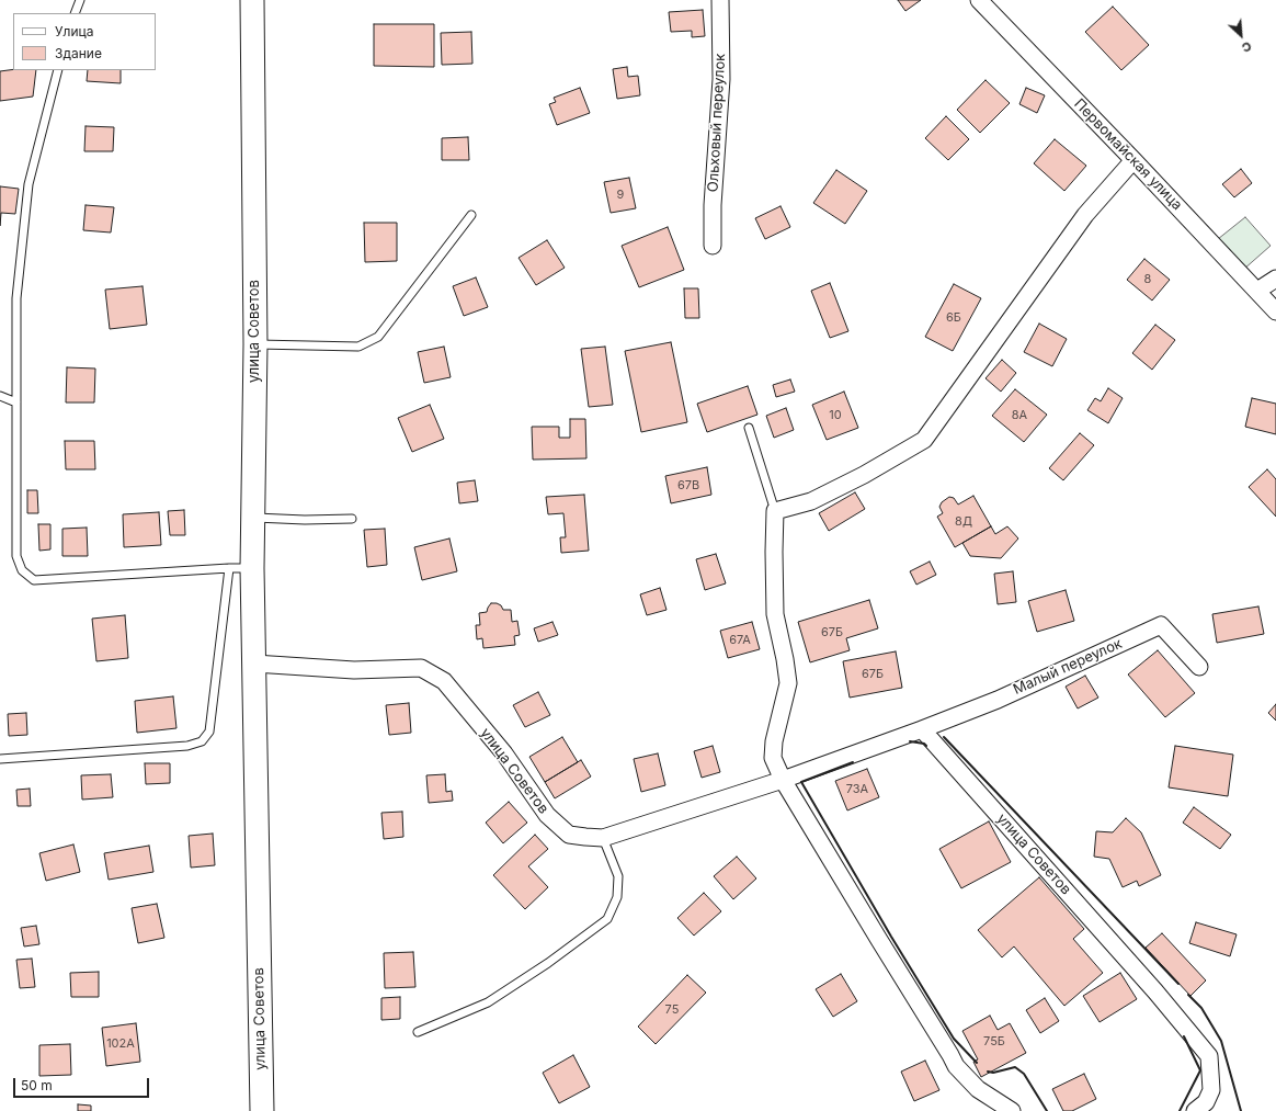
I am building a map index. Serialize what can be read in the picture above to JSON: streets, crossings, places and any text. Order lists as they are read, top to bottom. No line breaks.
{"streets":{"main road":["улица Советов"],"street":["Ольховый переулок","Первомайская улица","Малый переулок"]},"crossings":[["улица Советов","Малый переулок"]],"house_numbers":["9","8","6Б","10","8А","67В","8Д","67Б","67А","67Б","73А","75","75Б","102А"],"legend":["Улица","Здание"],"scale_bar":"50 m","north":"bottom right"}
